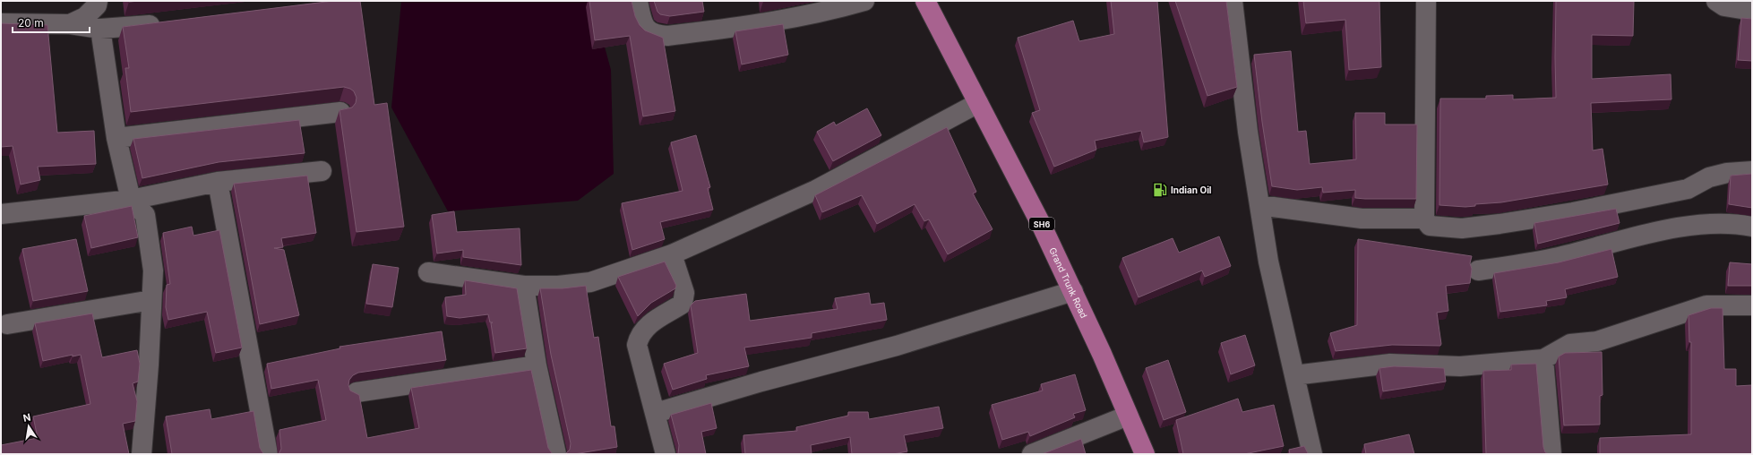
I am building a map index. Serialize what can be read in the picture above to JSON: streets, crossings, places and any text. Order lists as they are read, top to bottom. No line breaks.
{"streets":{"main road":["SH6","Grand Trunk Road"]},"places":{"fuel station":["Indian Oil"]},"scale_bar":"20 m","north":"top"}
